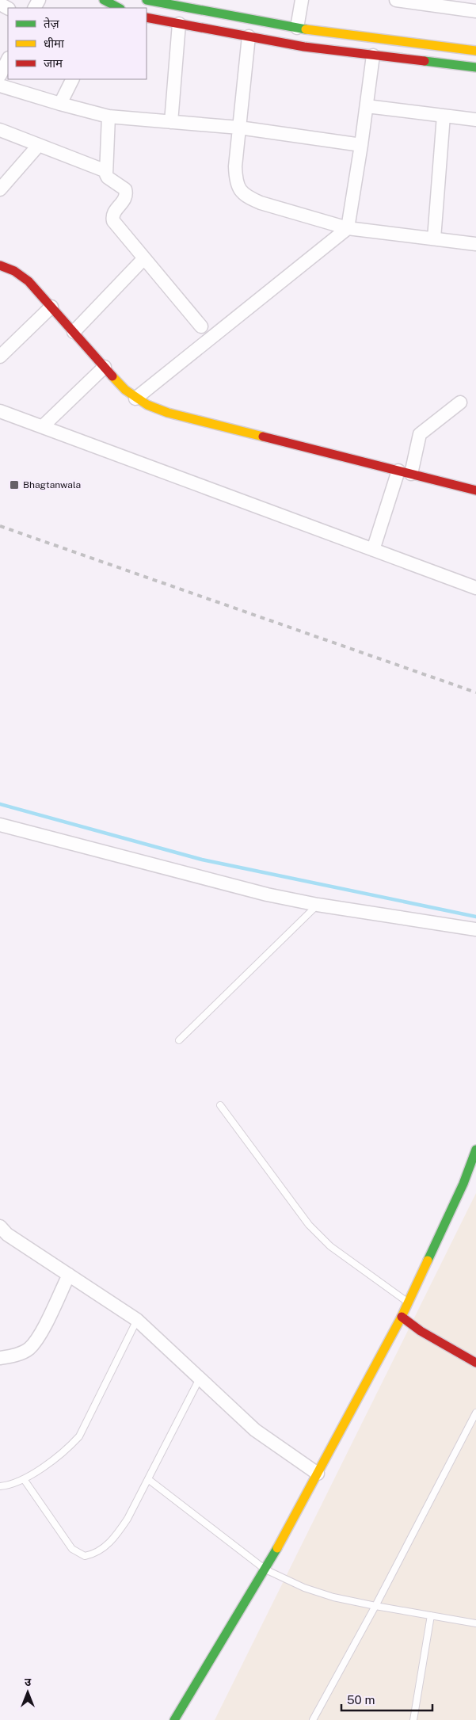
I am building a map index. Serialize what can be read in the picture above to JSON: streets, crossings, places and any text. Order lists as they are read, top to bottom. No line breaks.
{"places":{"transit":["Bhagtanwala"]},"legend":["तेज़","धीमा","जाम"],"scale_bar":"50 m","north":"top"}
